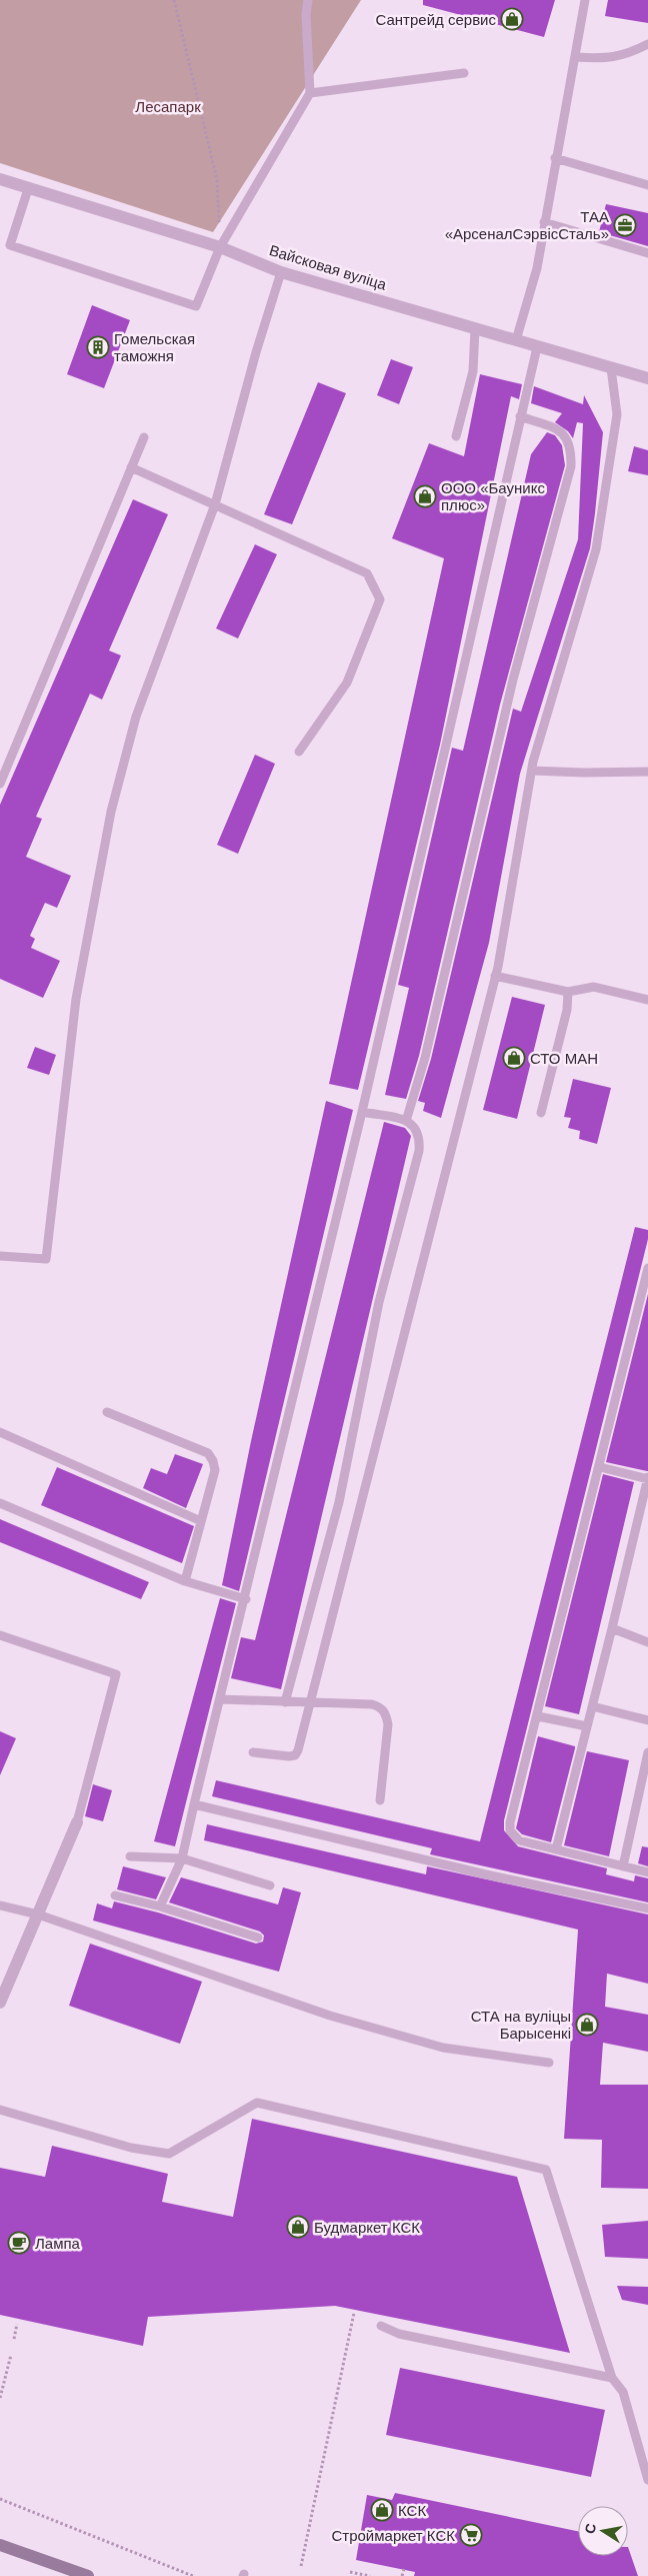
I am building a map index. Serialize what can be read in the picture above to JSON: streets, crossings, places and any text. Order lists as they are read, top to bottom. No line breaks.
{"streets":{"street":["Вайсковая вуліца"]},"parks":["Лесапарк"],"places":{"shop":["Сантрейд сервис","ООО «Бауникс плюс»","СТО МАН","СТА на вуліцы Барысенкі","Будмаркет КСК","КСК"],"office":["ТАА «АрсеналСэрвісСталь»"],"building":["Гомельская таможня"],"cafe":["Лампа"],"supermarket":["Строймаркет КСК"]},"north":"left"}
